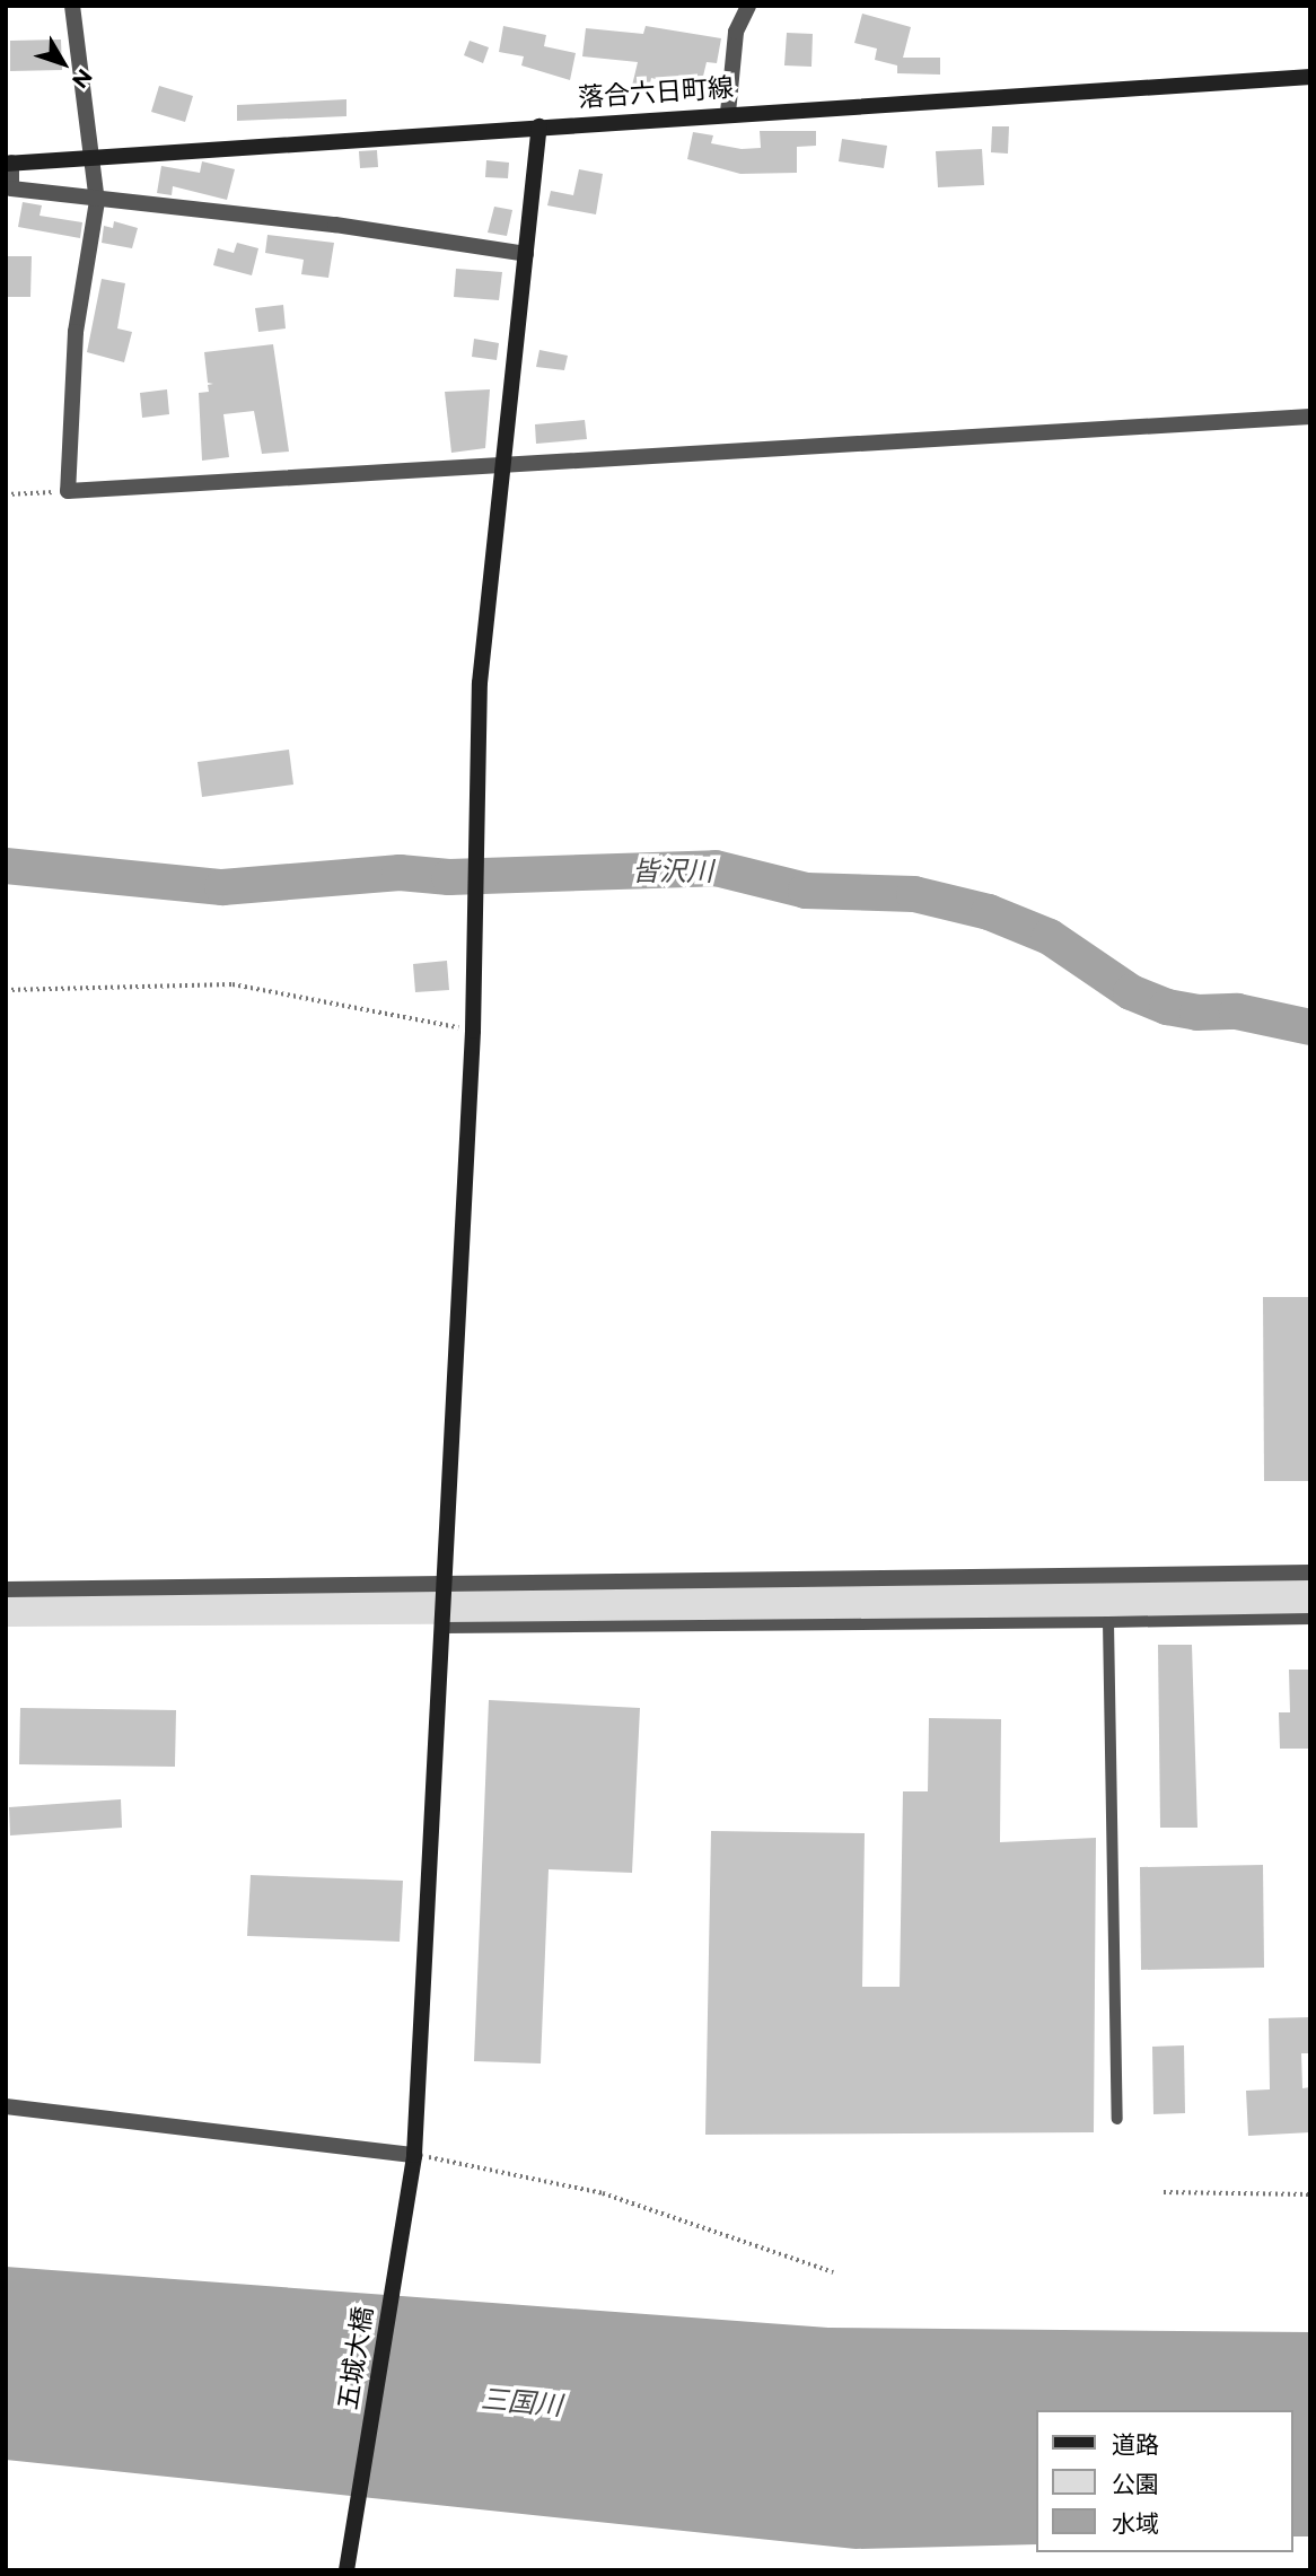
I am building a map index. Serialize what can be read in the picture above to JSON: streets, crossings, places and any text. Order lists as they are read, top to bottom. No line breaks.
{"streets":{"street":["落合六日町線","五城大橋"]},"crossings":[["落合六日町線","五城大橋"]],"water":["皆沢川","三国川"],"legend":["道路","公園","水域"],"north":"bottom right"}
